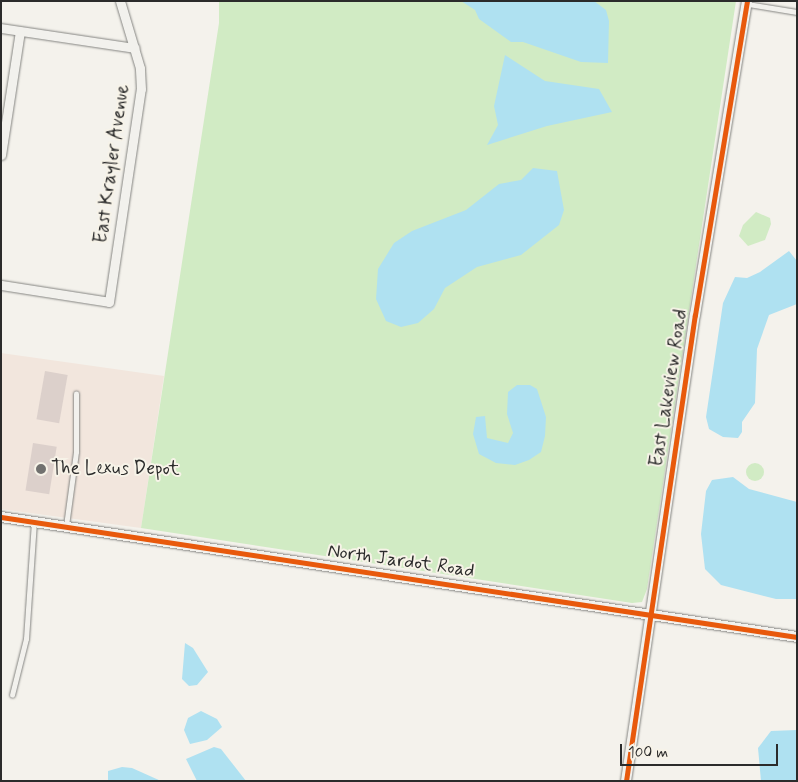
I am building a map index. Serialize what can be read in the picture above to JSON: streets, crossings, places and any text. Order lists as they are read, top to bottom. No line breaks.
{"streets":{"street":["East Krayler Avenue","East Lakeview Road","North Jardot Road"]},"crossings":[["East Lakeview Road","North Jardot Road"]],"places":["The Lexus Depot"],"scale_bar":"100 m"}
